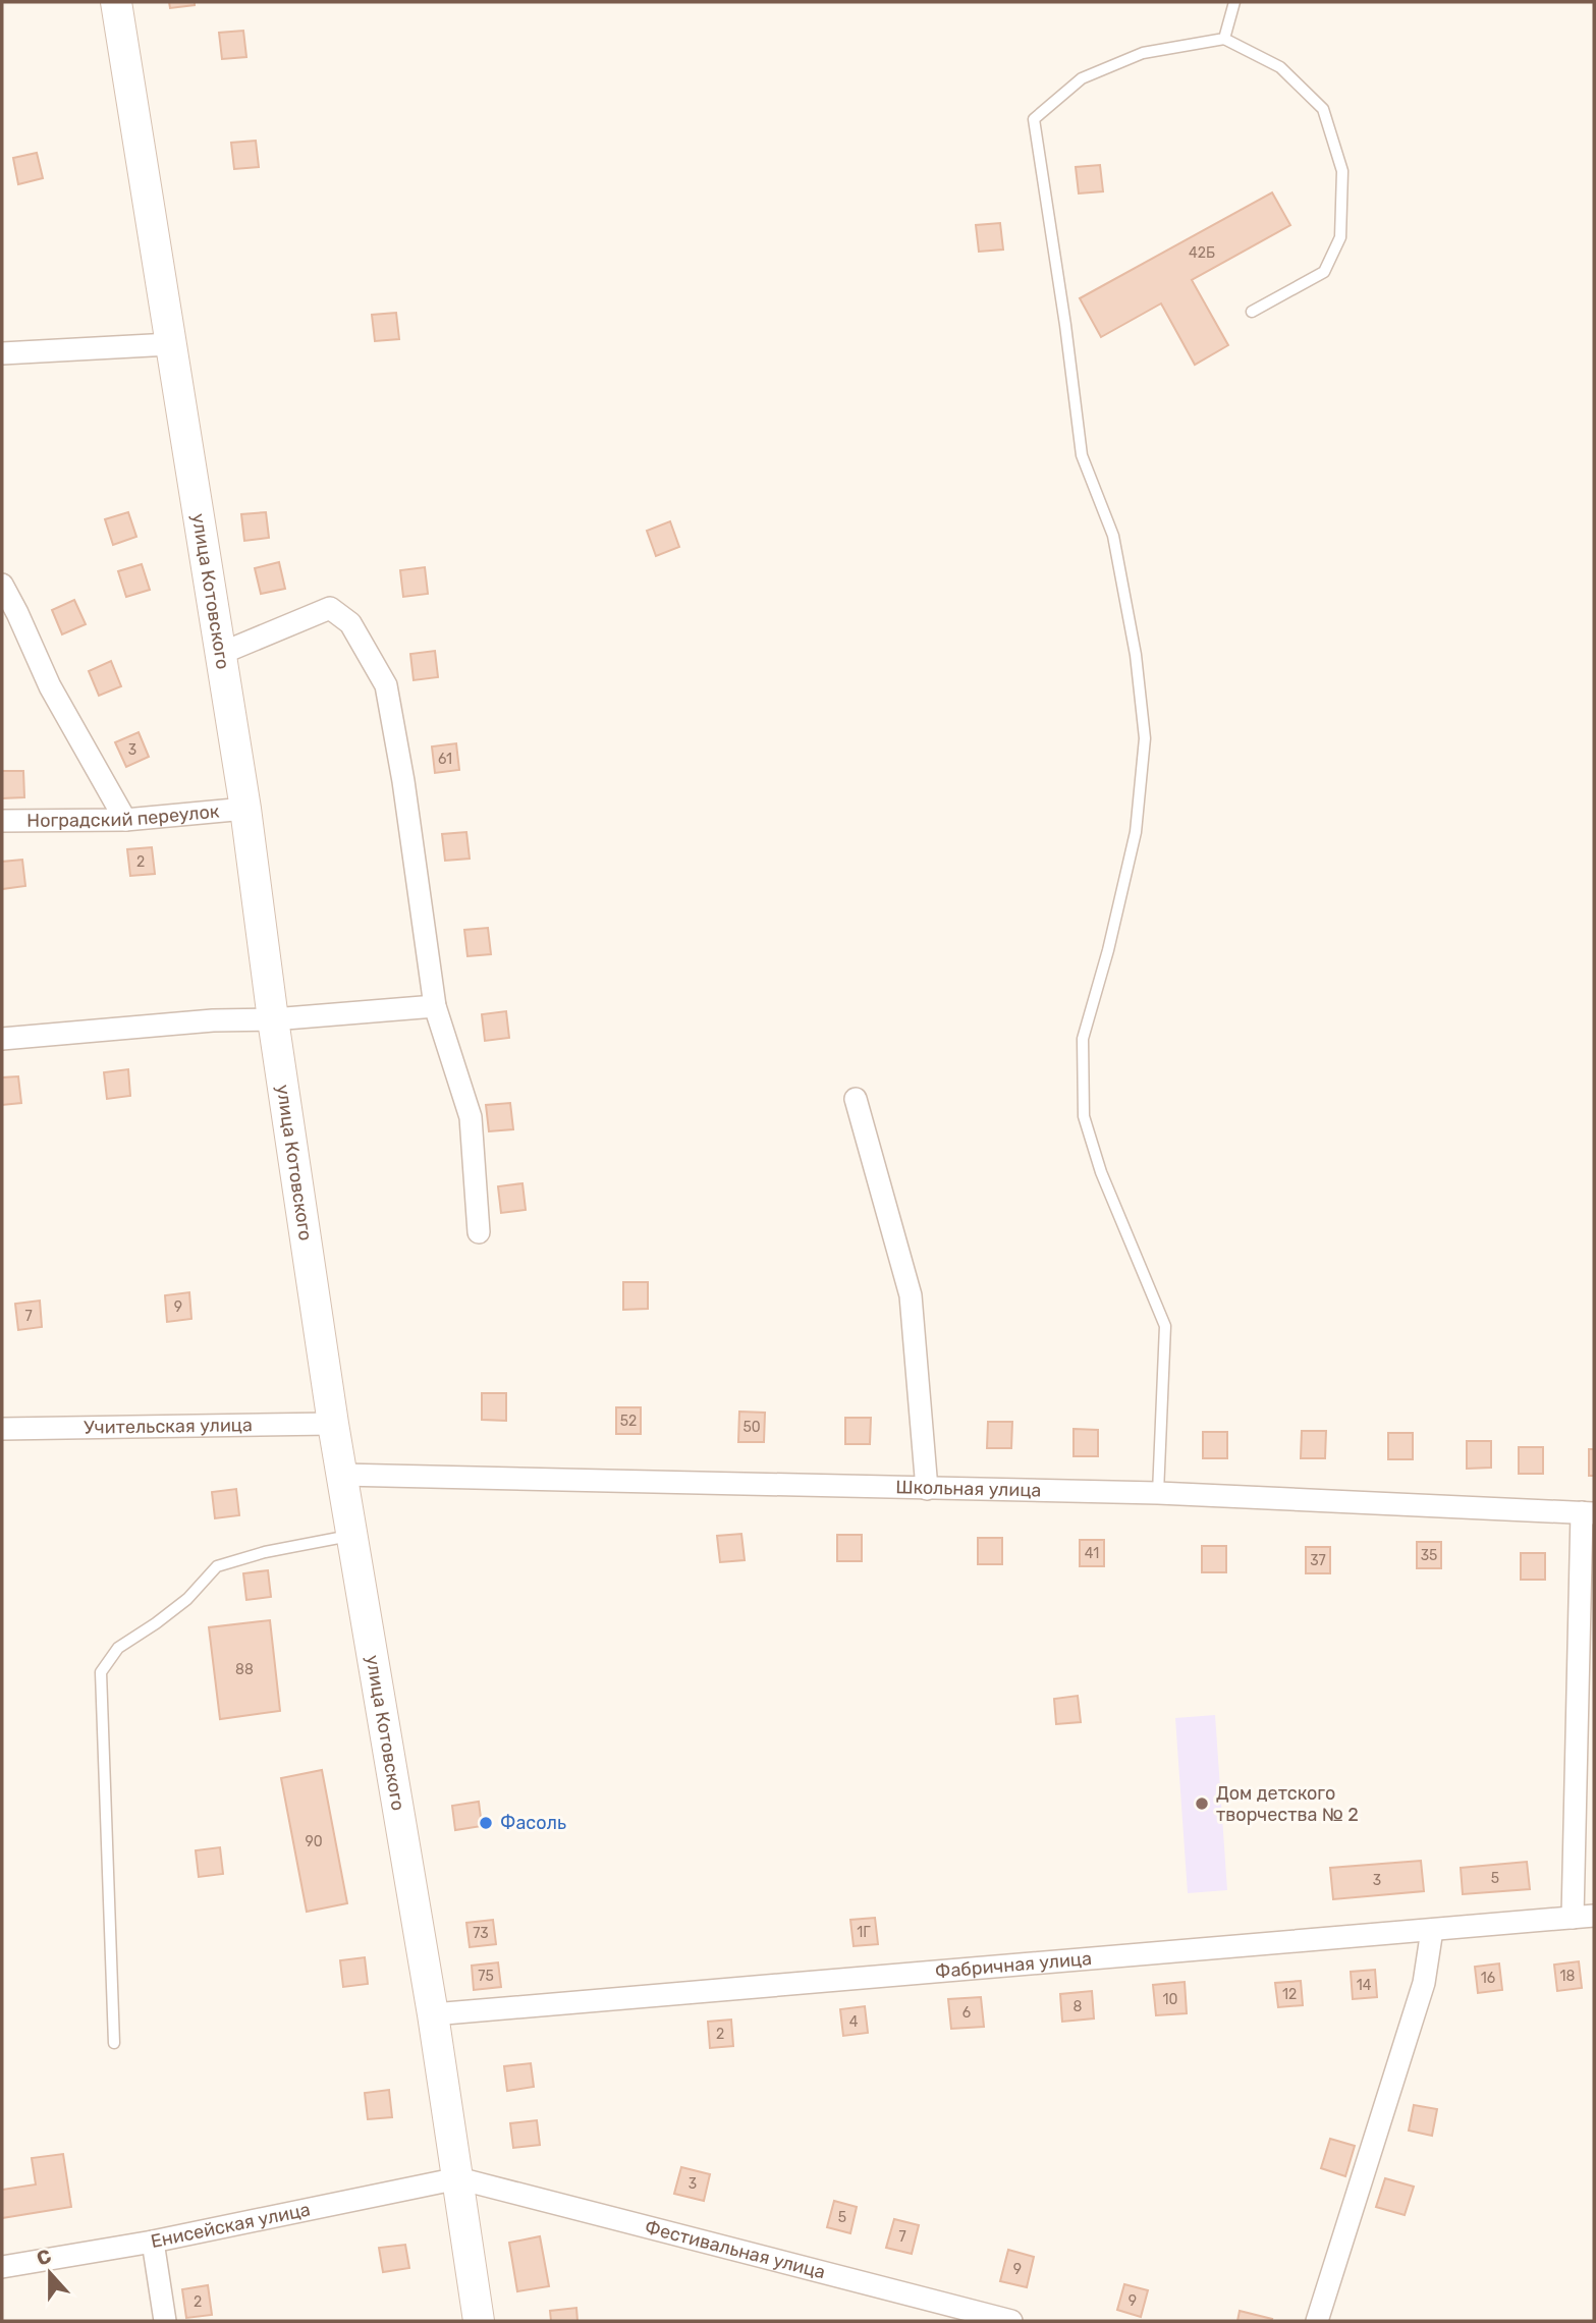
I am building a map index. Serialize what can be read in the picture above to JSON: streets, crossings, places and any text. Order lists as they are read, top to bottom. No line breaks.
{"streets":{"main road":["улица Котовского"],"street":["Ноградский переулок","Учительская улица","Школьная улица","Фабричная улица","Енисейская улица","Фестивальная улица"]},"crossings":[["улица Котовского","Ноградский переулок"],["улица Котовского","Учительская улица"],["улица Котовского","Школьная улица"],["улица Котовского","Фабричная улица"],["улица Котовского","Енисейская улица"],["улица Котовского","Фестивальная улица"],["Енисейская улица","Фестивальная улица"]],"places":["Дом детского творчества № 2","Фасоль"],"house_numbers":["42Б","3","61","2","9","7","52","50","41","35","37","88","90","5","3","1Г","73","75","18","16","14","12","10","8","6","4","2","3","5","7","9","9","2"],"north":"top"}
